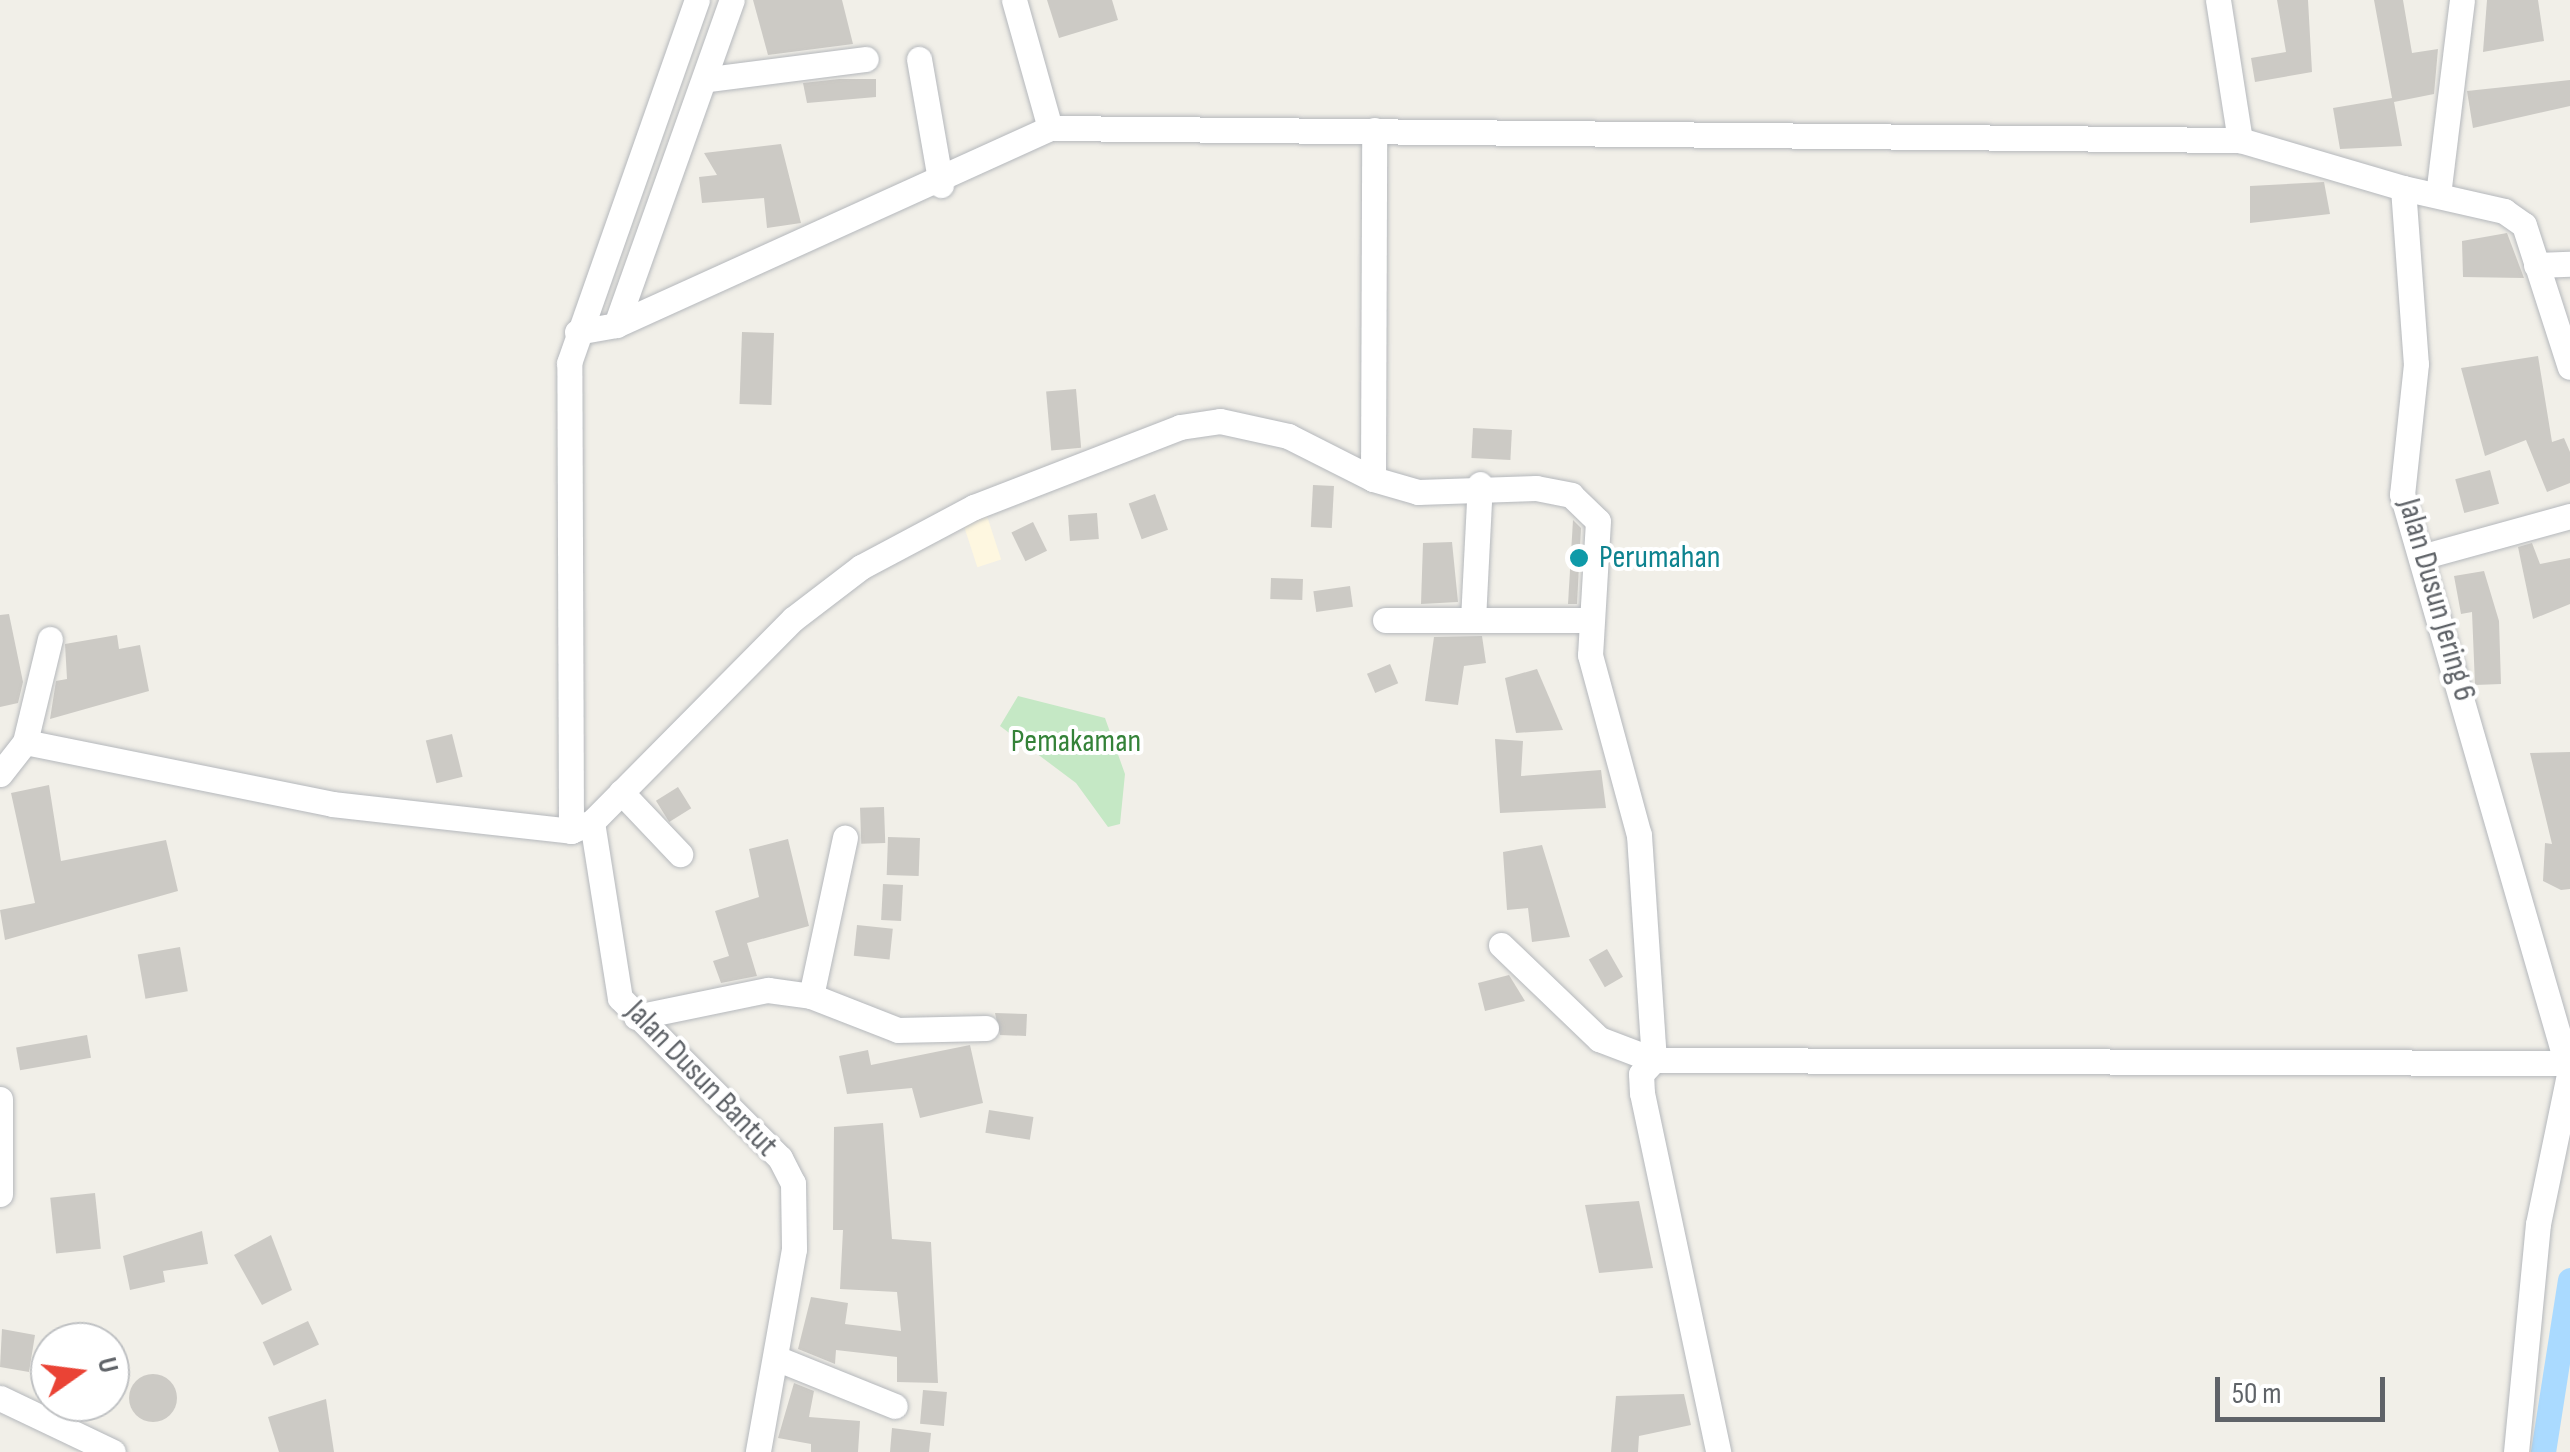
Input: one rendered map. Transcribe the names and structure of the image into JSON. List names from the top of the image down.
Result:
{
  "streets": {
    "street": ["Jalan Dusun Jering 6", "Jalan Dusun Bantut"]
  },
  "parks": ["Pemakaman"],
  "places": ["Perumahan"],
  "scale_bar": "50 m",
  "north": "right"
}
